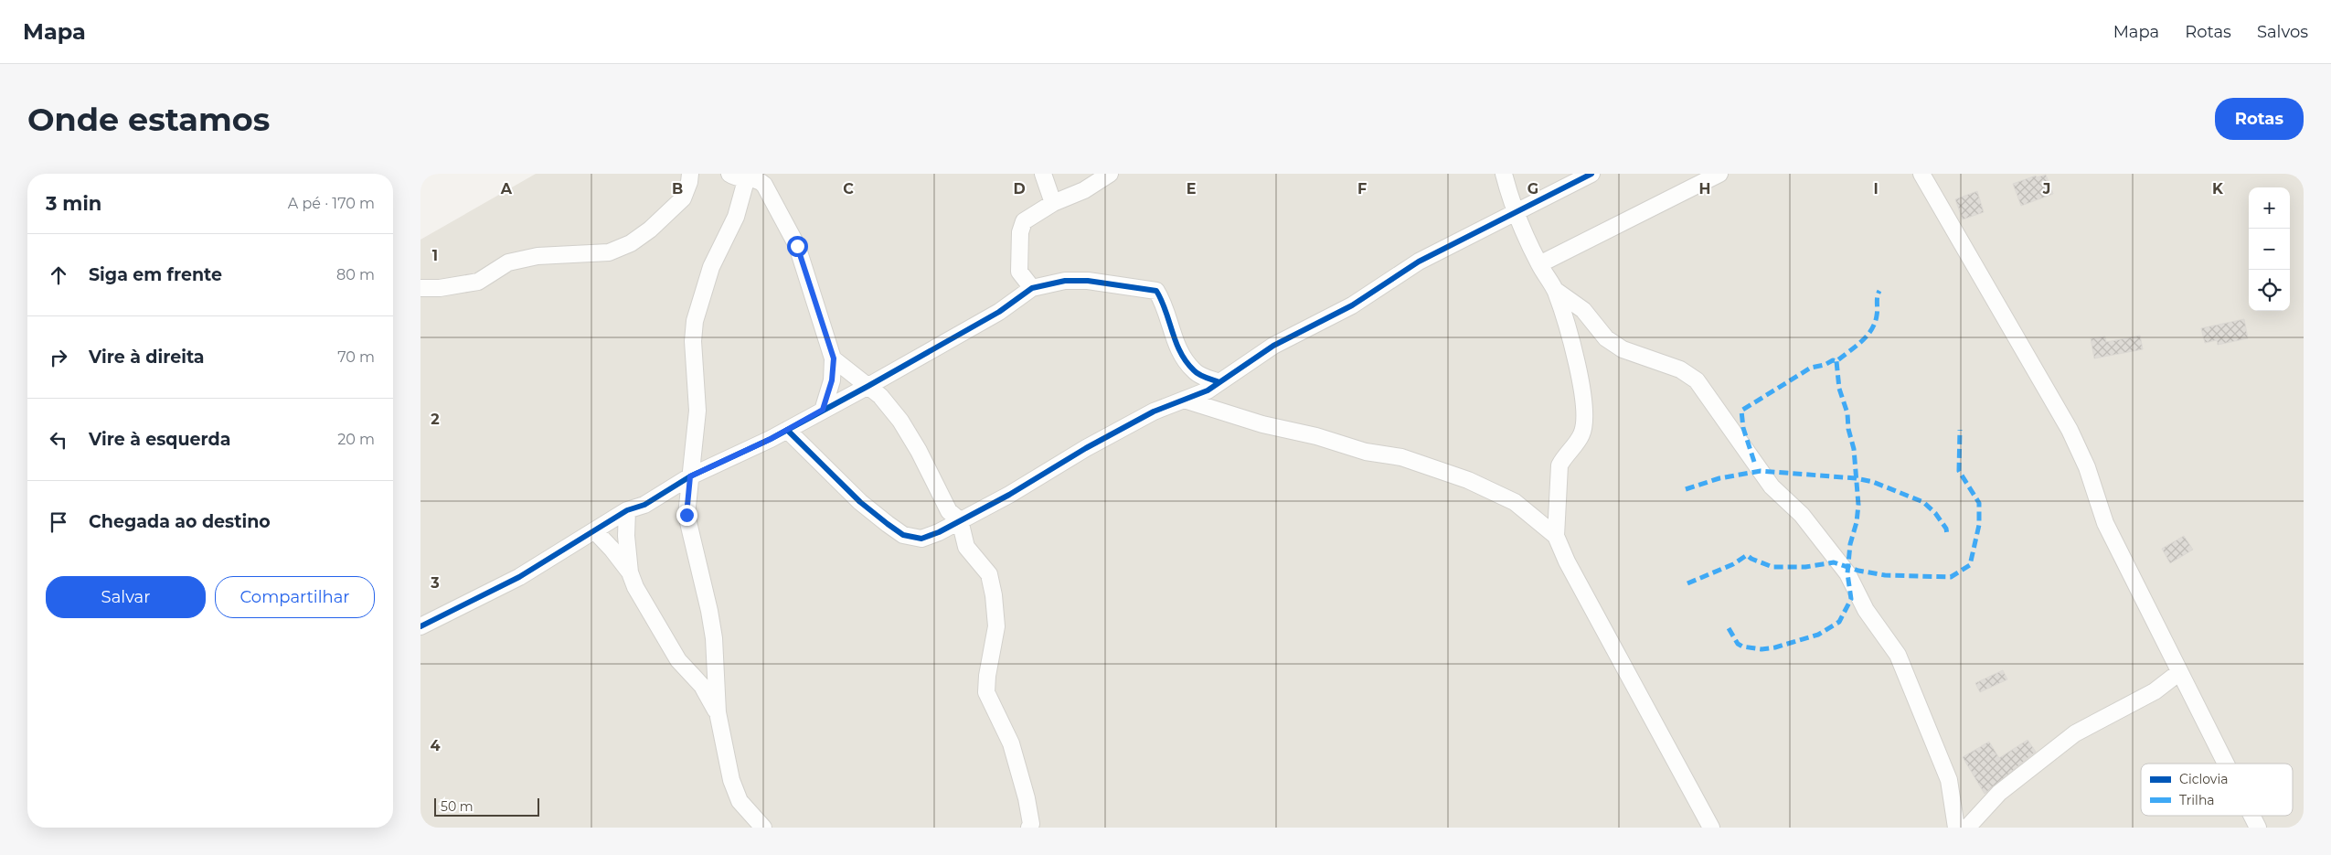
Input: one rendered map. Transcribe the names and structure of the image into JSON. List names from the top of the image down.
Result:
{
  "legend": ["Ciclovia", "Trilha"],
  "scale_bar": "50 m",
  "page": {
    "header": "Mapa",
    "nav": ["Mapa", "Rotas", "Salvos"],
    "buttons": [
      "Rotas",
      ["Salvar", "Compartilhar"]
    ],
    "title": "Onde estamos",
    "heading": ["3 min", "A pé · 170 m"],
    "map_buttons": ["+", "−"],
    "list": [
      ["Siga em frente", "80 m"],
      ["Vire à direita", "70 m"],
      ["Vire à esquerda", "20 m"],
      "Chegada ao destino"
    ],
    "scale": "50 m"
  },
  "grid": {
    "columns": [
      "A",
      "B",
      "C",
      "D",
      "E",
      "F",
      "G",
      "H",
      "I",
      "J",
      "K"
    ],
    "rows": [
      "1",
      "2",
      "3",
      "4"
    ]
  }
}
